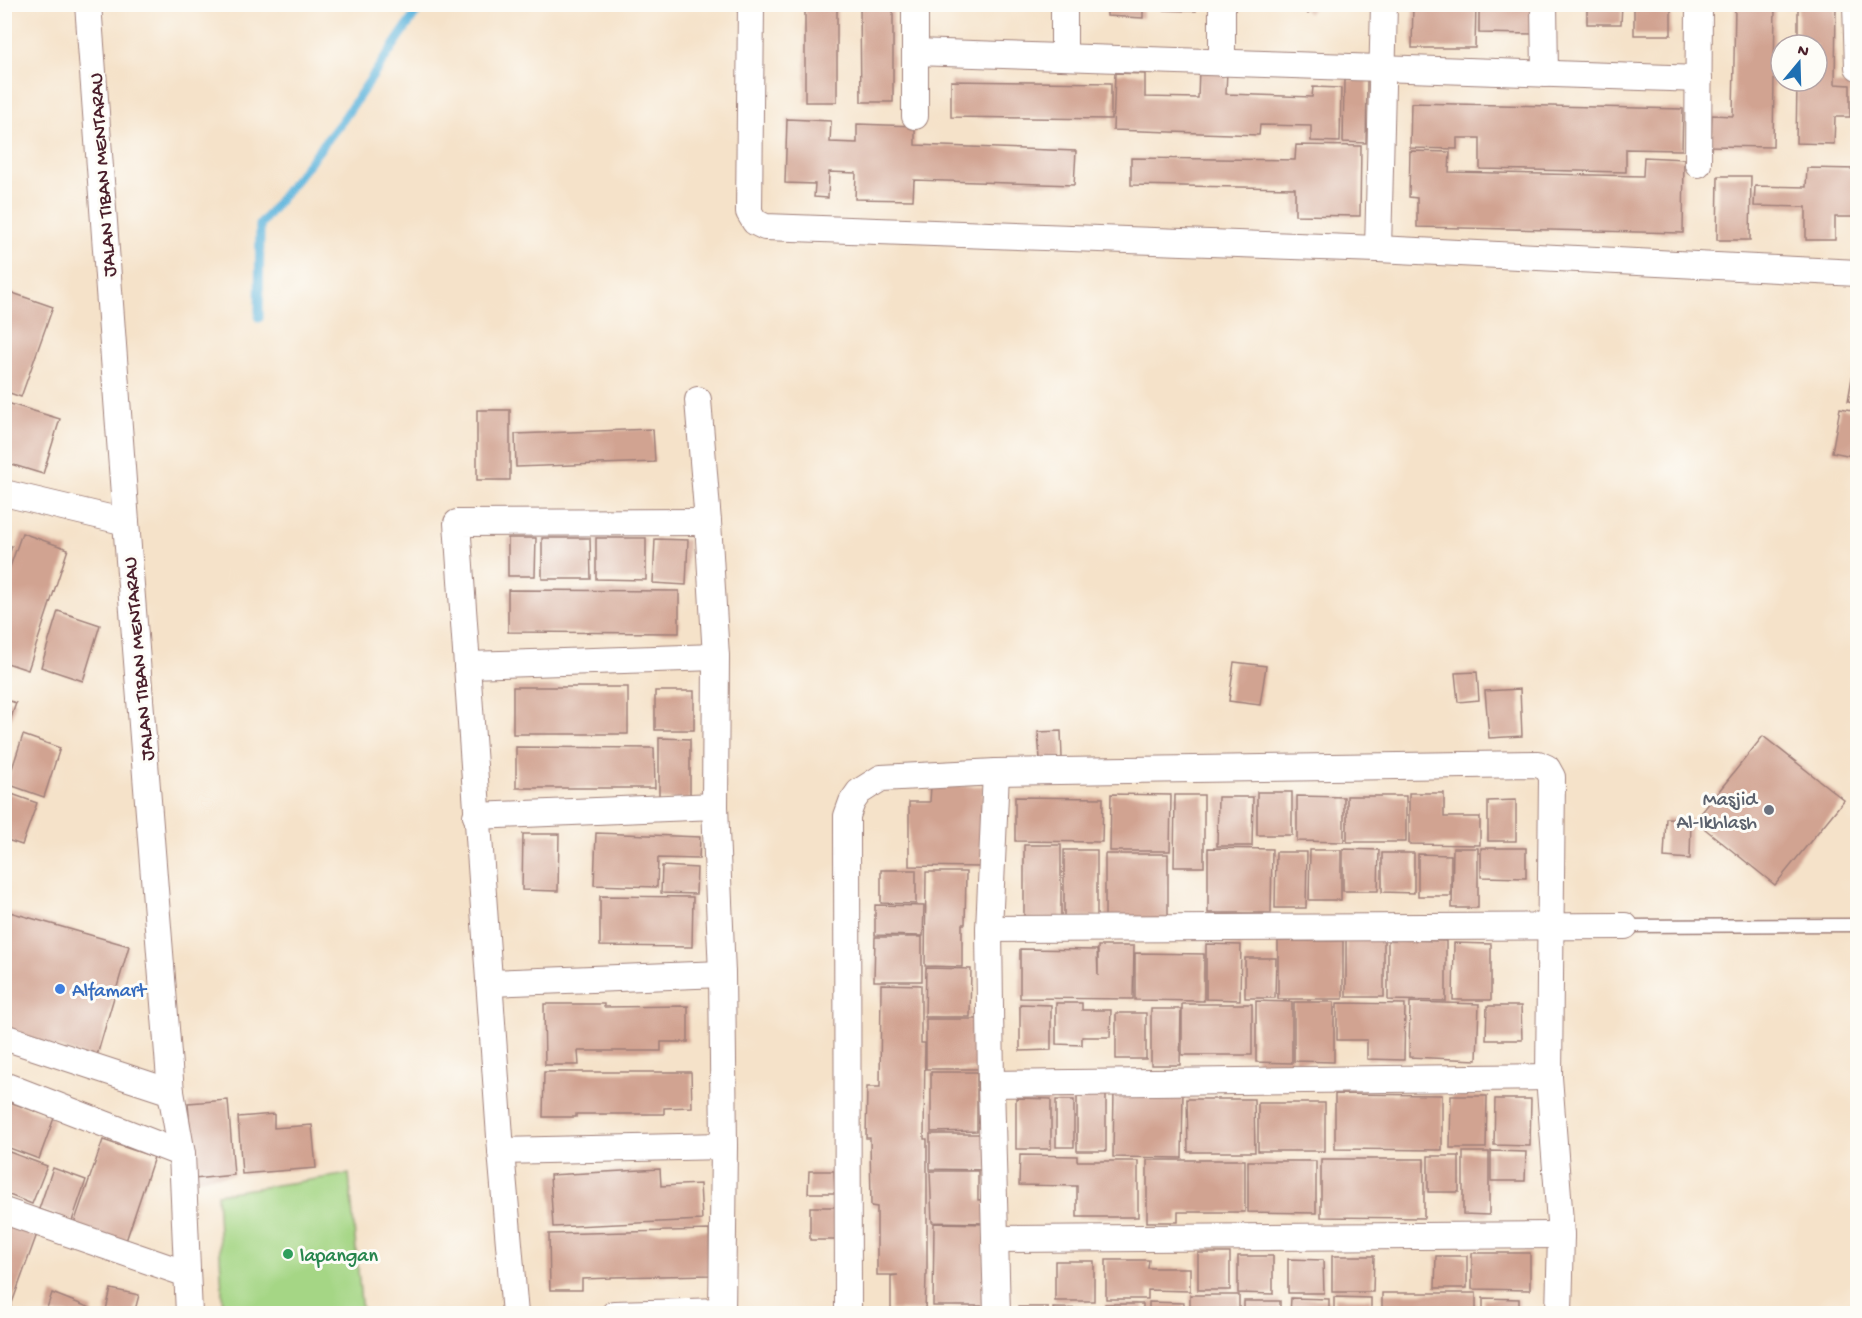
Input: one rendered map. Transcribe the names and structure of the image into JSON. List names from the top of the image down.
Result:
{
  "streets": {
    "street": ["JALAN TIBAN MENTARAU"]
  },
  "places": ["Masjid Al-Ikhlash", "Alfamart", "lapangan"],
  "north": "top"
}
